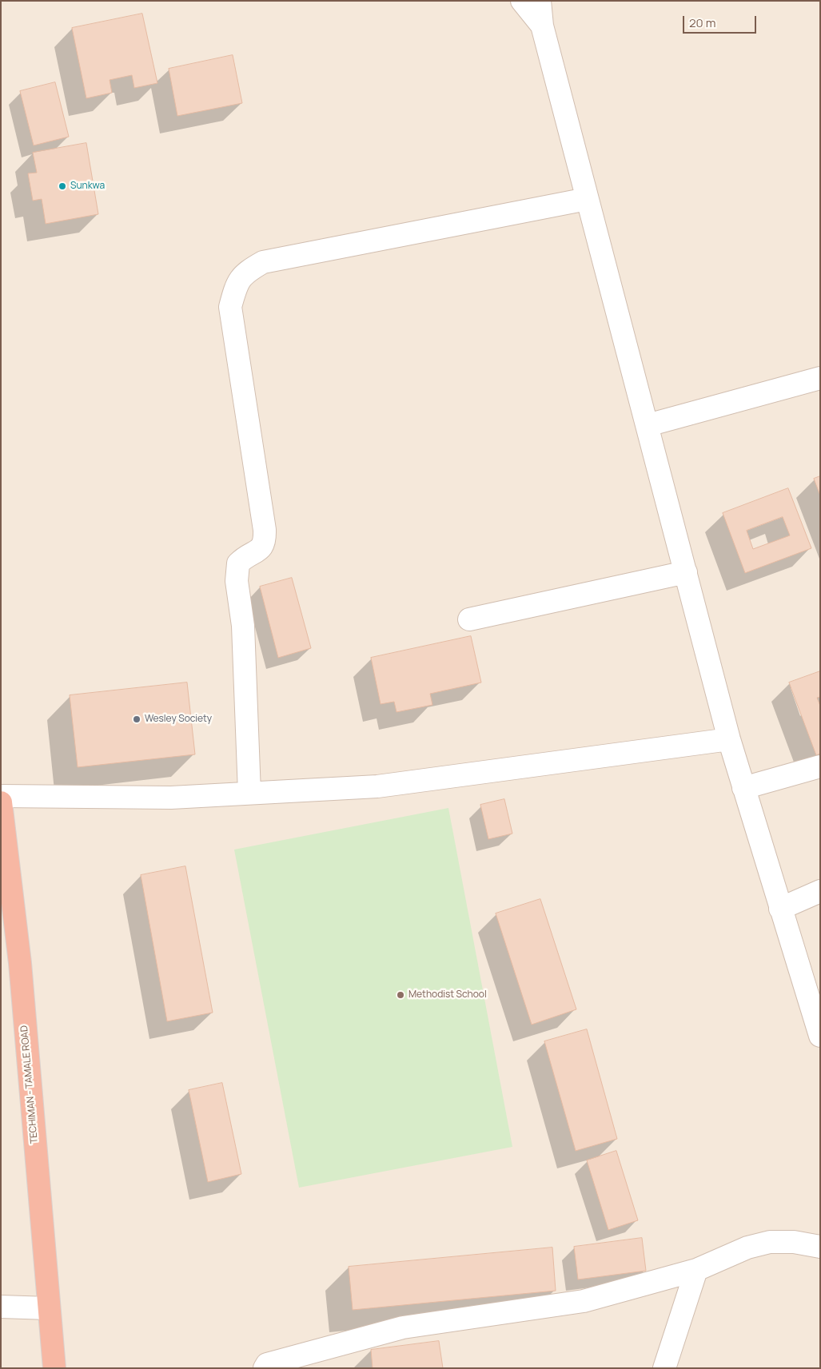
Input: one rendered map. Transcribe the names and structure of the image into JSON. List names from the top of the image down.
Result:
{
  "streets": {
    "highway": ["TECHIMAN - TAMALE ROAD"]
  },
  "places": ["Sunkwa", "Wesley Society", "Methodist School"],
  "scale_bar": "20 m"
}
